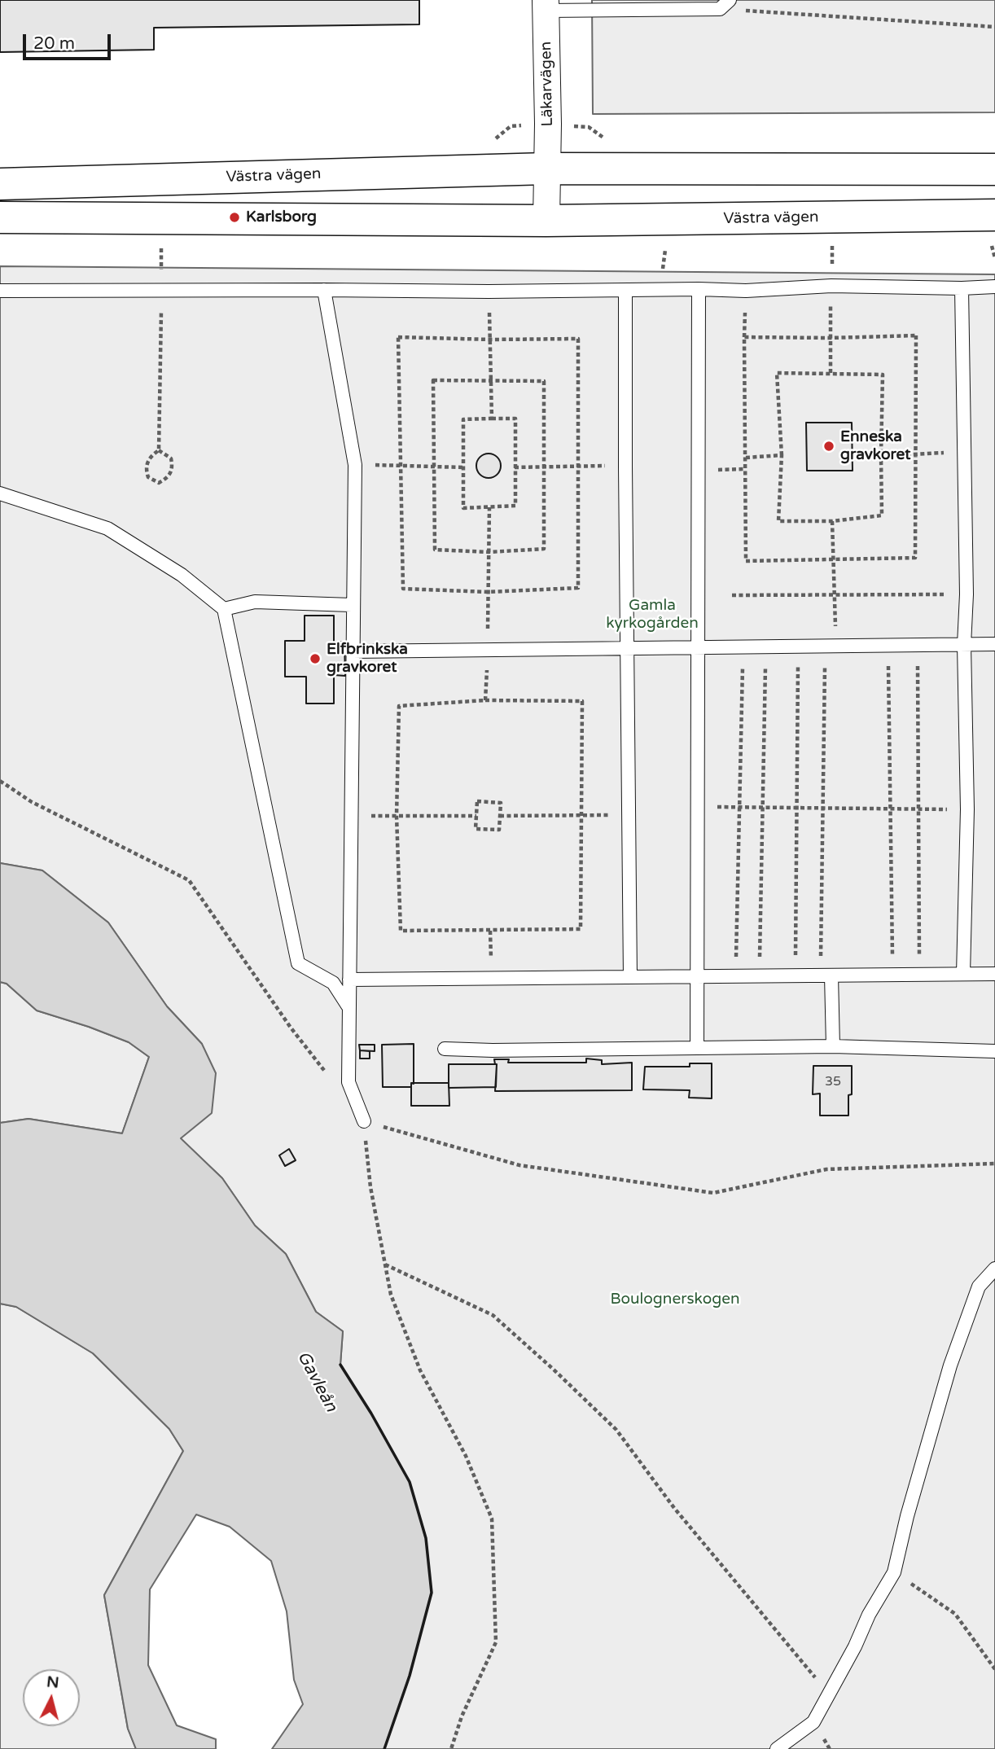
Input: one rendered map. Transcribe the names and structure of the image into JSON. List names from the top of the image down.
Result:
{
  "streets": {
    "main road": ["Västra vägen"],
    "street": ["Läkarvägen"]
  },
  "crossings": [
    ["Läkarvägen", "Västra vägen"]
  ],
  "water": ["Gavleån"],
  "parks": ["Gamla kyrkogården", "Boulognerskogen"],
  "places": ["Karlsborg", "Enneska gravkoret", "Elfbrinkska gravkoret"],
  "house_numbers": ["35"],
  "scale_bar": "20 m",
  "north": "top"
}
